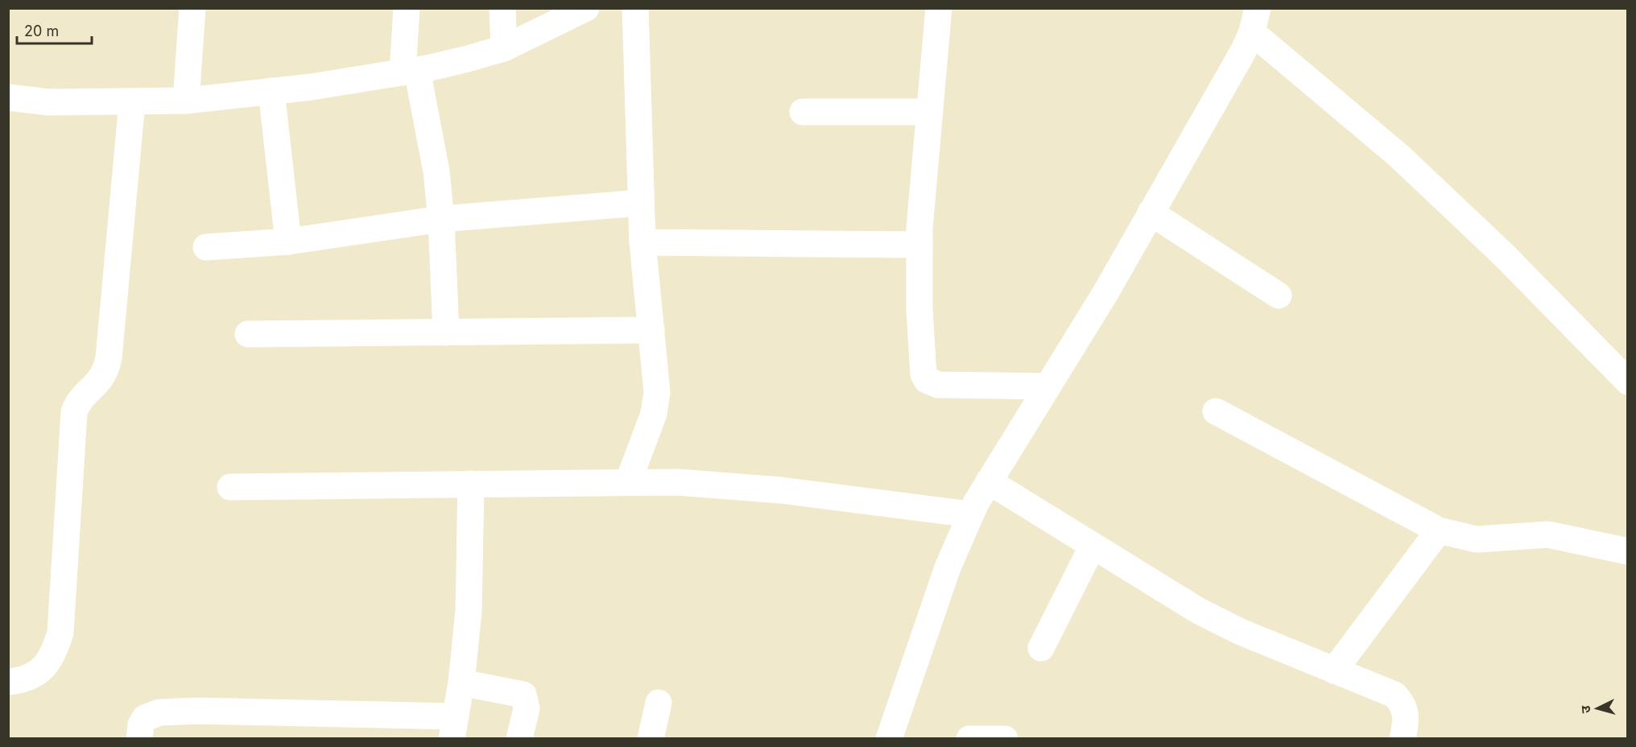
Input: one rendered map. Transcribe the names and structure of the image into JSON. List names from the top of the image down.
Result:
{
  "scale_bar": "20 m",
  "north": "left"
}
